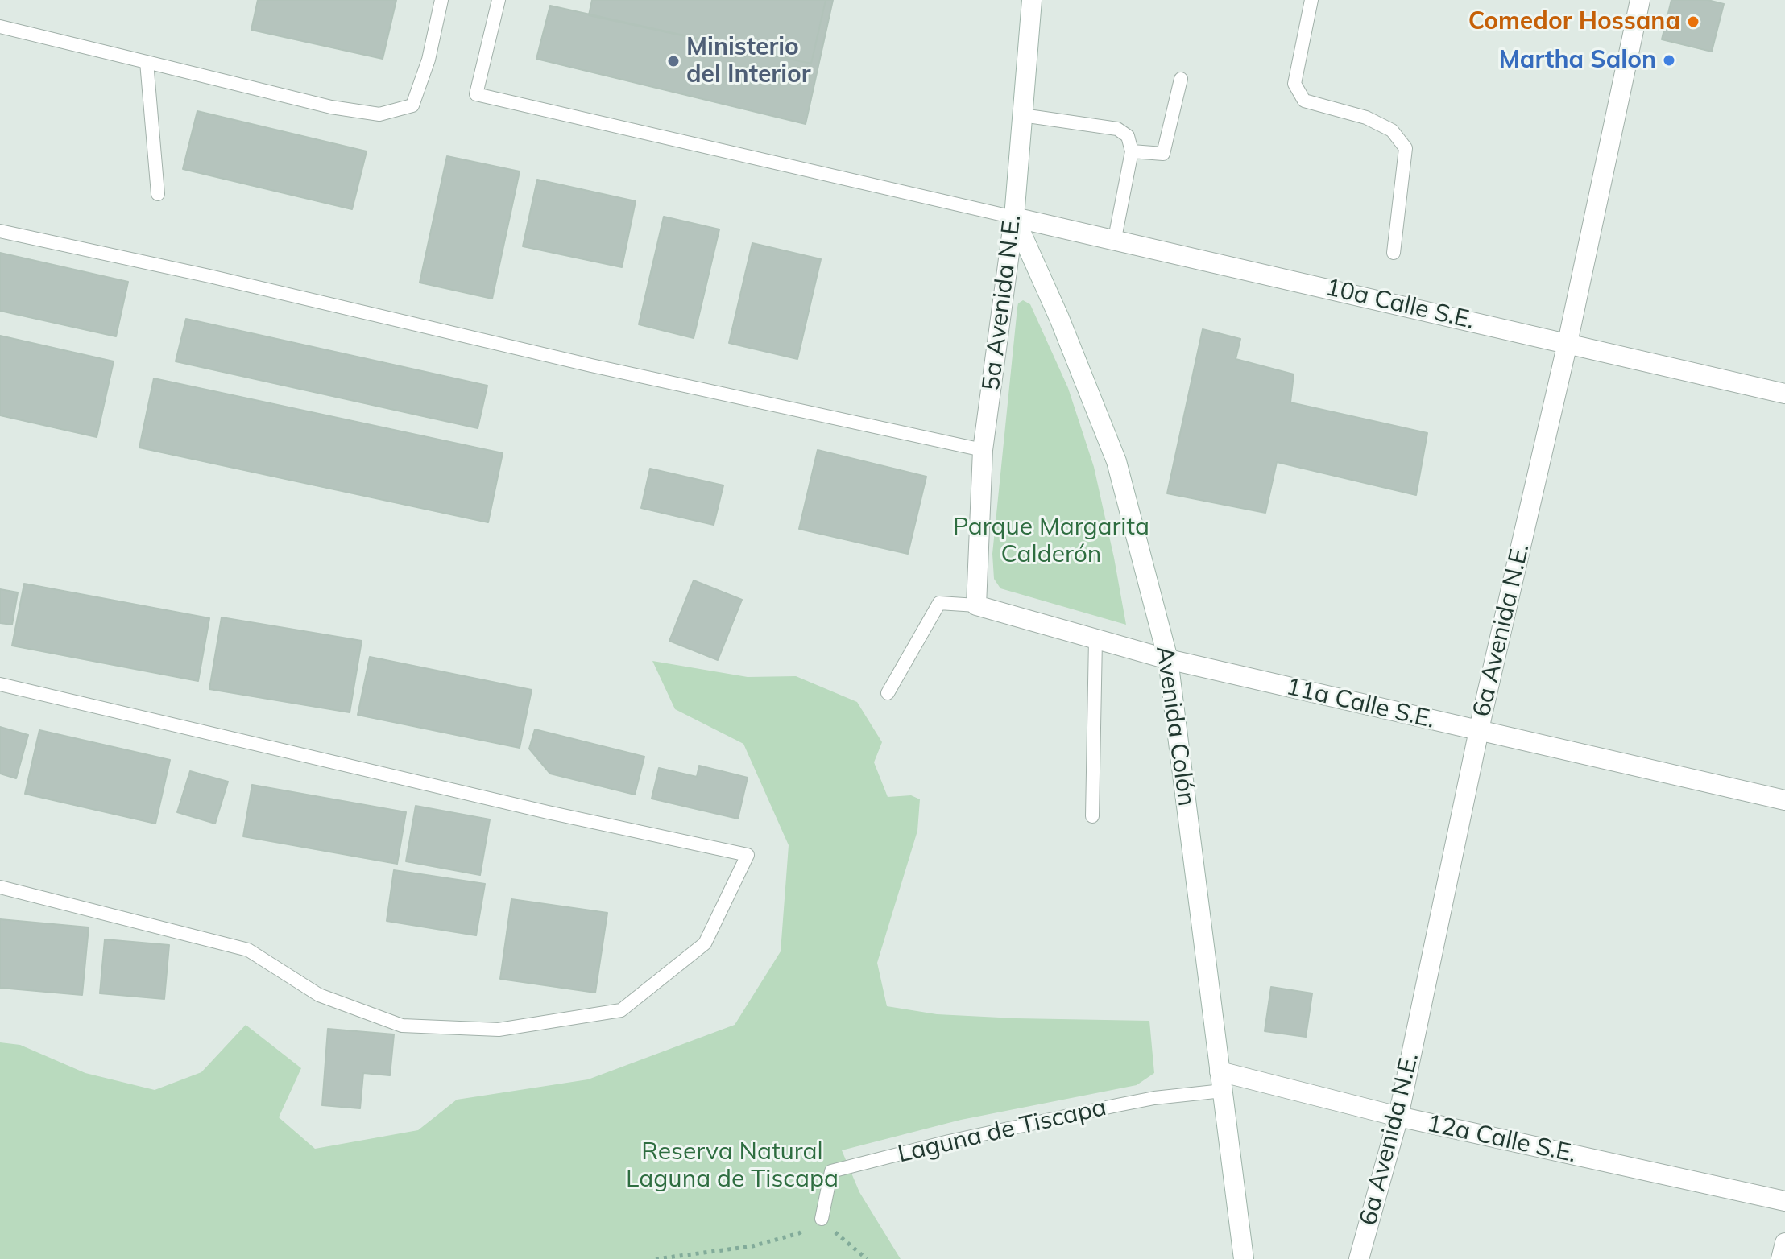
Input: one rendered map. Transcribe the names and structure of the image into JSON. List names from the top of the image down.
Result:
{
  "streets": {
    "street": [
      "5a Avenida N.E.",
      "10a Calle S.E.",
      "6a Avenida N.E.",
      "11a Calle S.E.",
      "Avenida Colón",
      "12a Calle S.E."
    ],
    "lane": ["Laguna de Tiscapa"]
  },
  "crossings": [
    ["5a Avenida N.E.", "10a Calle S.E."],
    ["5a Avenida N.E.", "11a Calle S.E."],
    ["5a Avenida N.E.", "Avenida Colón"],
    ["10a Calle S.E.", "6a Avenida N.E."],
    ["10a Calle S.E.", "Avenida Colón"],
    ["6a Avenida N.E.", "11a Calle S.E."],
    ["6a Avenida N.E.", "12a Calle S.E."],
    ["11a Calle S.E.", "Avenida Colón"],
    ["Avenida Colón", "Laguna de Tiscapa"],
    ["Avenida Colón", "12a Calle S.E."],
    ["Laguna de Tiscapa", "12a Calle S.E."]
  ],
  "parks": ["Parque Margarita Calderón", "Reserva Natural Laguna de Tiscapa"],
  "places": ["Comedor Hossana", "Martha Salon", "Ministerio del Interior"]
}
